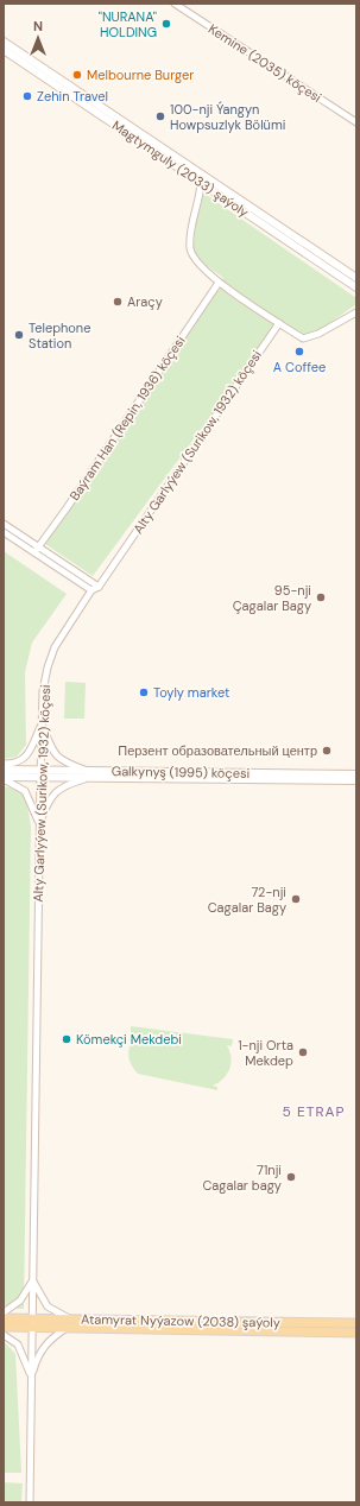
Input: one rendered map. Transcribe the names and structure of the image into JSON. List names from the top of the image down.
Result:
{
  "streets": {
    "main road": ["Magtymguly (2033) şaýoly", "Galkynyş (1995) köçesi", "Atamyrat Nyýazow (2038) şaýoly"],
    "street": ["Kemine (2035) köçesi", "Baýram Han (Repin, 1936) köçesi", "Alty Garlyýew (Surikow, 1932) köçesi"]
  },
  "crossings": [
    ["Alty Garlyýew (Surikow, 1932) köçesi", "Galkynyş (1995) köçesi"],
    ["Alty Garlyýew (Surikow, 1932) köçesi", "Atamyrat Nyýazow (2038) şaýoly"]
  ],
  "districts": ["5 ETRAP"],
  "places": [
    "\"NURANA\" HOLDING",
    "Melbourne Burger",
    "Zehin Travel",
    "100-nji Ýangyn Howpsuzlyk Bölümi",
    "Araçy",
    "Telephone Station",
    "A Coffee",
    "95-nji Çagalar Bagy",
    "Toyly market",
    "Перзент образовательный центр",
    "72-nji Cagalar Bagy",
    "Kömekçi Mekdebi",
    "1-nji Orta Mekdep",
    "71nji Cagalar bagy"
  ],
  "north": "top"
}
